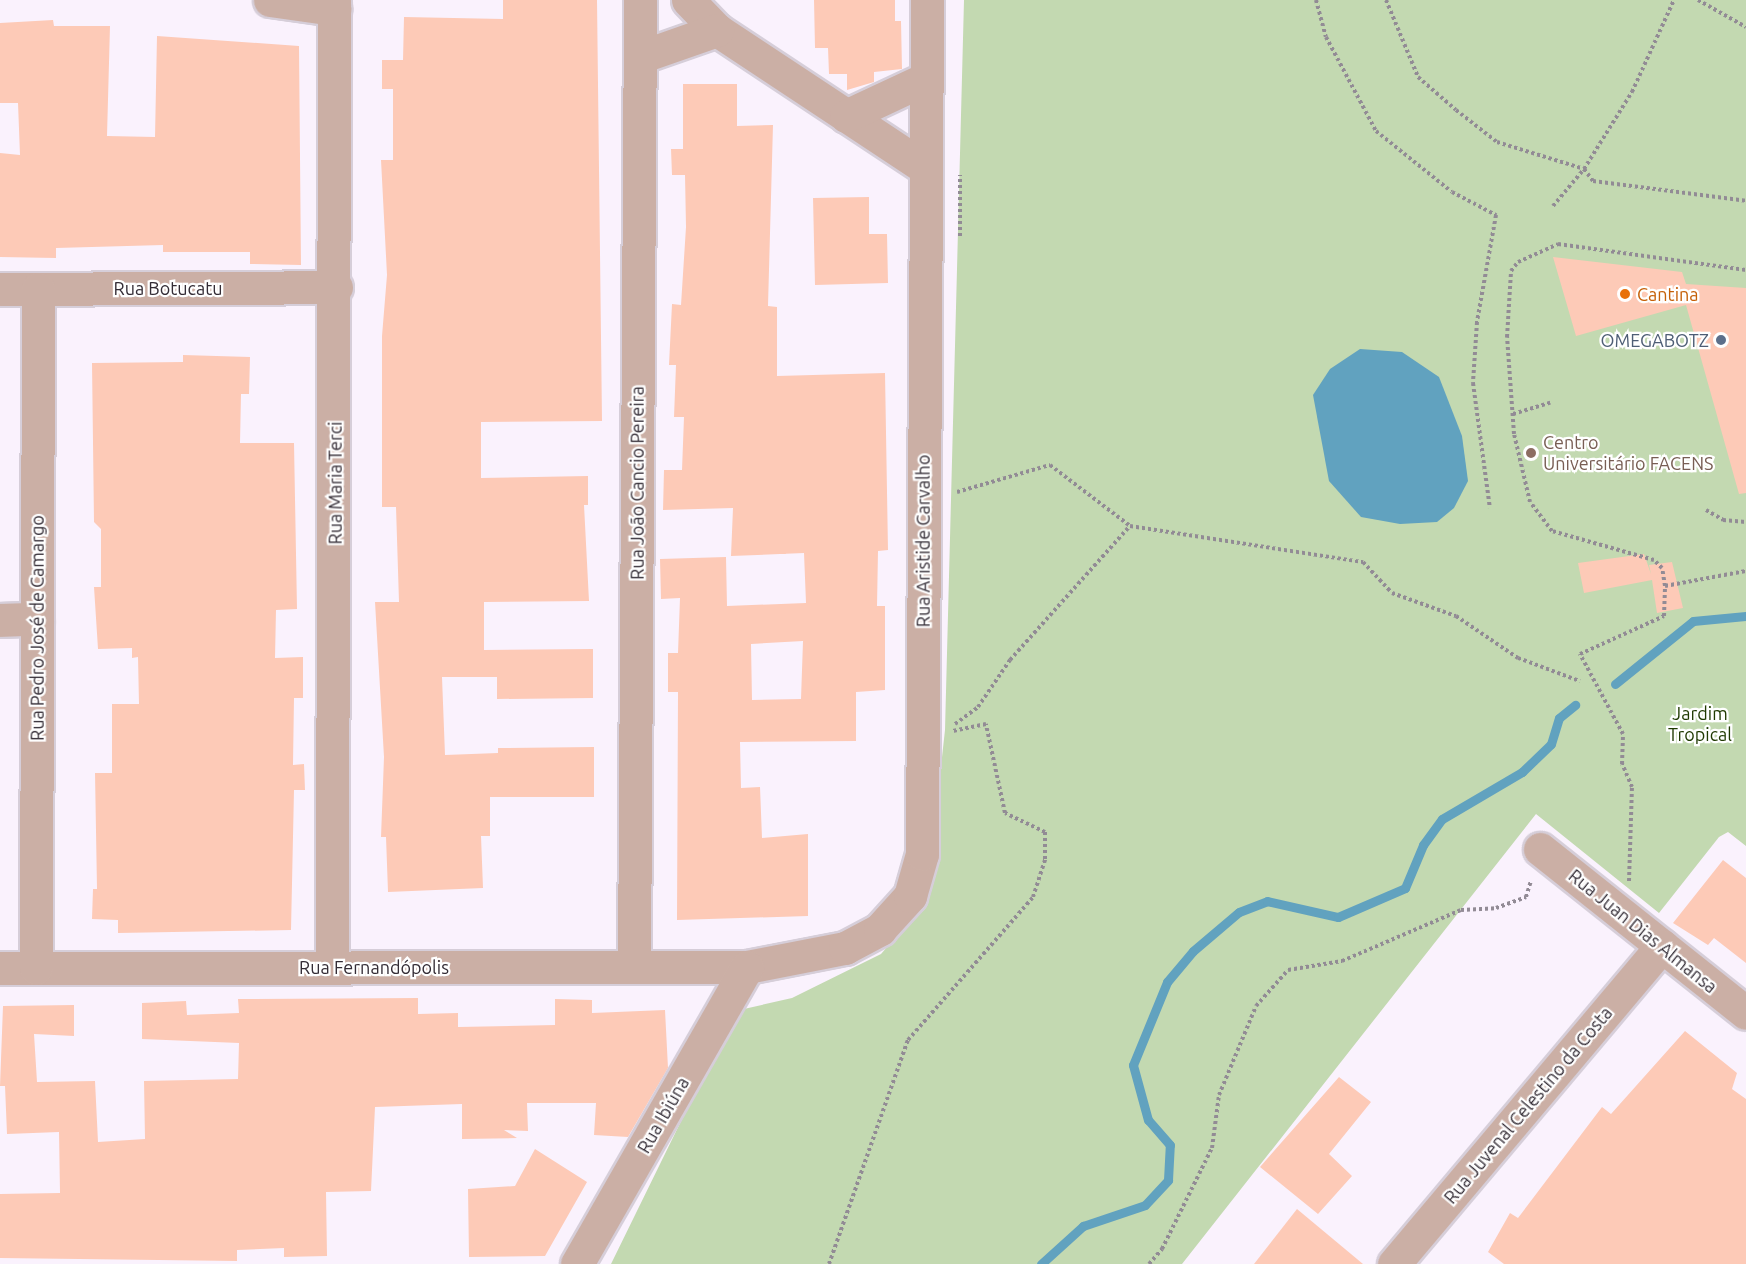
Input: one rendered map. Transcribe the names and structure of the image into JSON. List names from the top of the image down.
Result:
{
  "streets": {
    "street": [
      "Rua Botucatu",
      "Rua Maria Terci",
      "Rua João Cancio Pereira",
      "Rua Aristide Carvalho",
      "Rua Pedro José de Camargo",
      "Rua Juan Dias Almansa",
      "Rua Fernandópolis",
      "Rua Juvenal Celestino da Costa",
      "Rua Ibiúna"
    ]
  },
  "crossings": [
    ["Rua Botucatu", "Rua Maria Terci"],
    ["Rua Botucatu", "Rua Pedro José de Camargo"],
    ["Rua Maria Terci", "Rua Fernandópolis"],
    ["Rua João Cancio Pereira", "Rua Fernandópolis"],
    ["Rua Aristide Carvalho", "Rua Fernandópolis"],
    ["Rua Aristide Carvalho", "Rua Ibiúna"],
    ["Rua Pedro José de Camargo", "Rua Fernandópolis"],
    ["Rua Juan Dias Almansa", "Rua Juvenal Celestino da Costa"],
    ["Rua Fernandópolis", "Rua Ibiúna"]
  ],
  "parks": ["Jardim Tropical"],
  "places": ["Cantina", "OMEGABOTZ", "Centro Universitário FACENS"]
}
